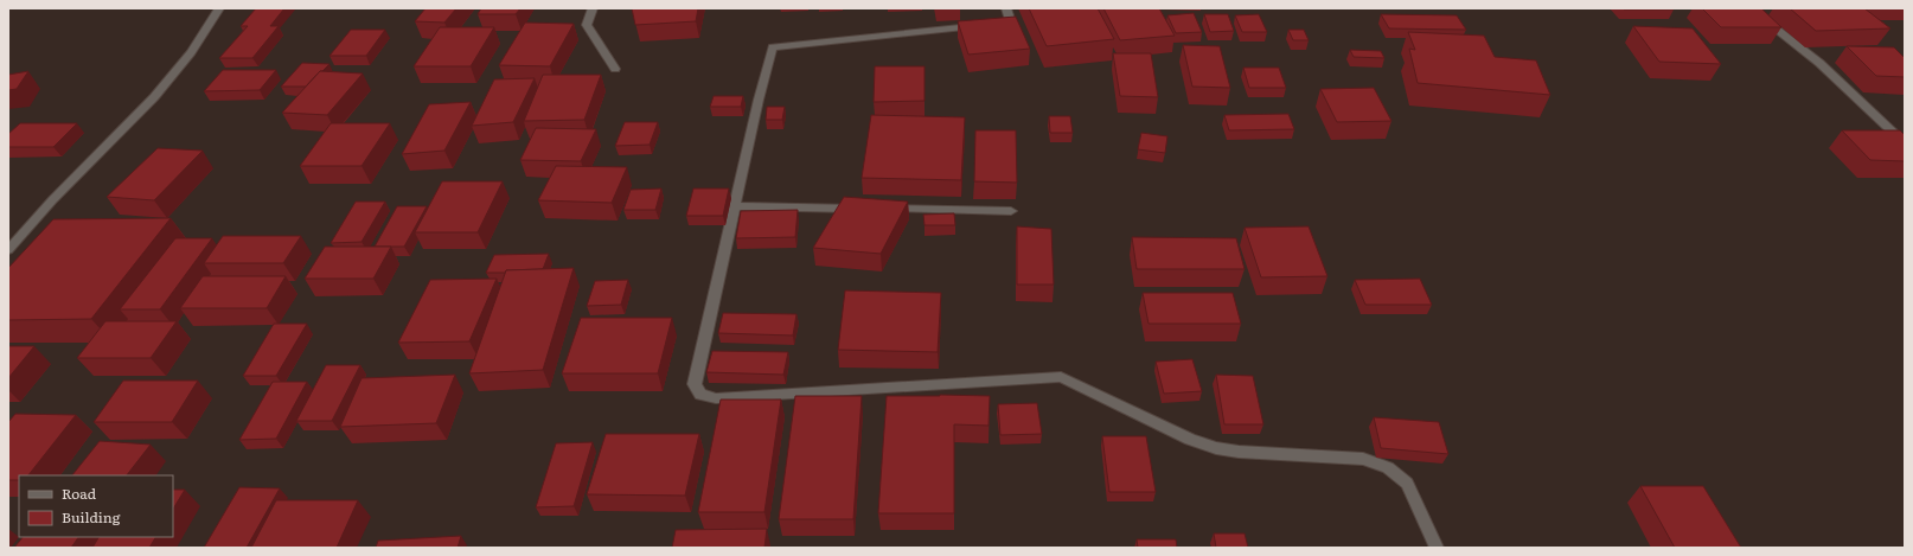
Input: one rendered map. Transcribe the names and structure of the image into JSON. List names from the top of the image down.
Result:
{
  "legend": ["Road", "Building"]
}
